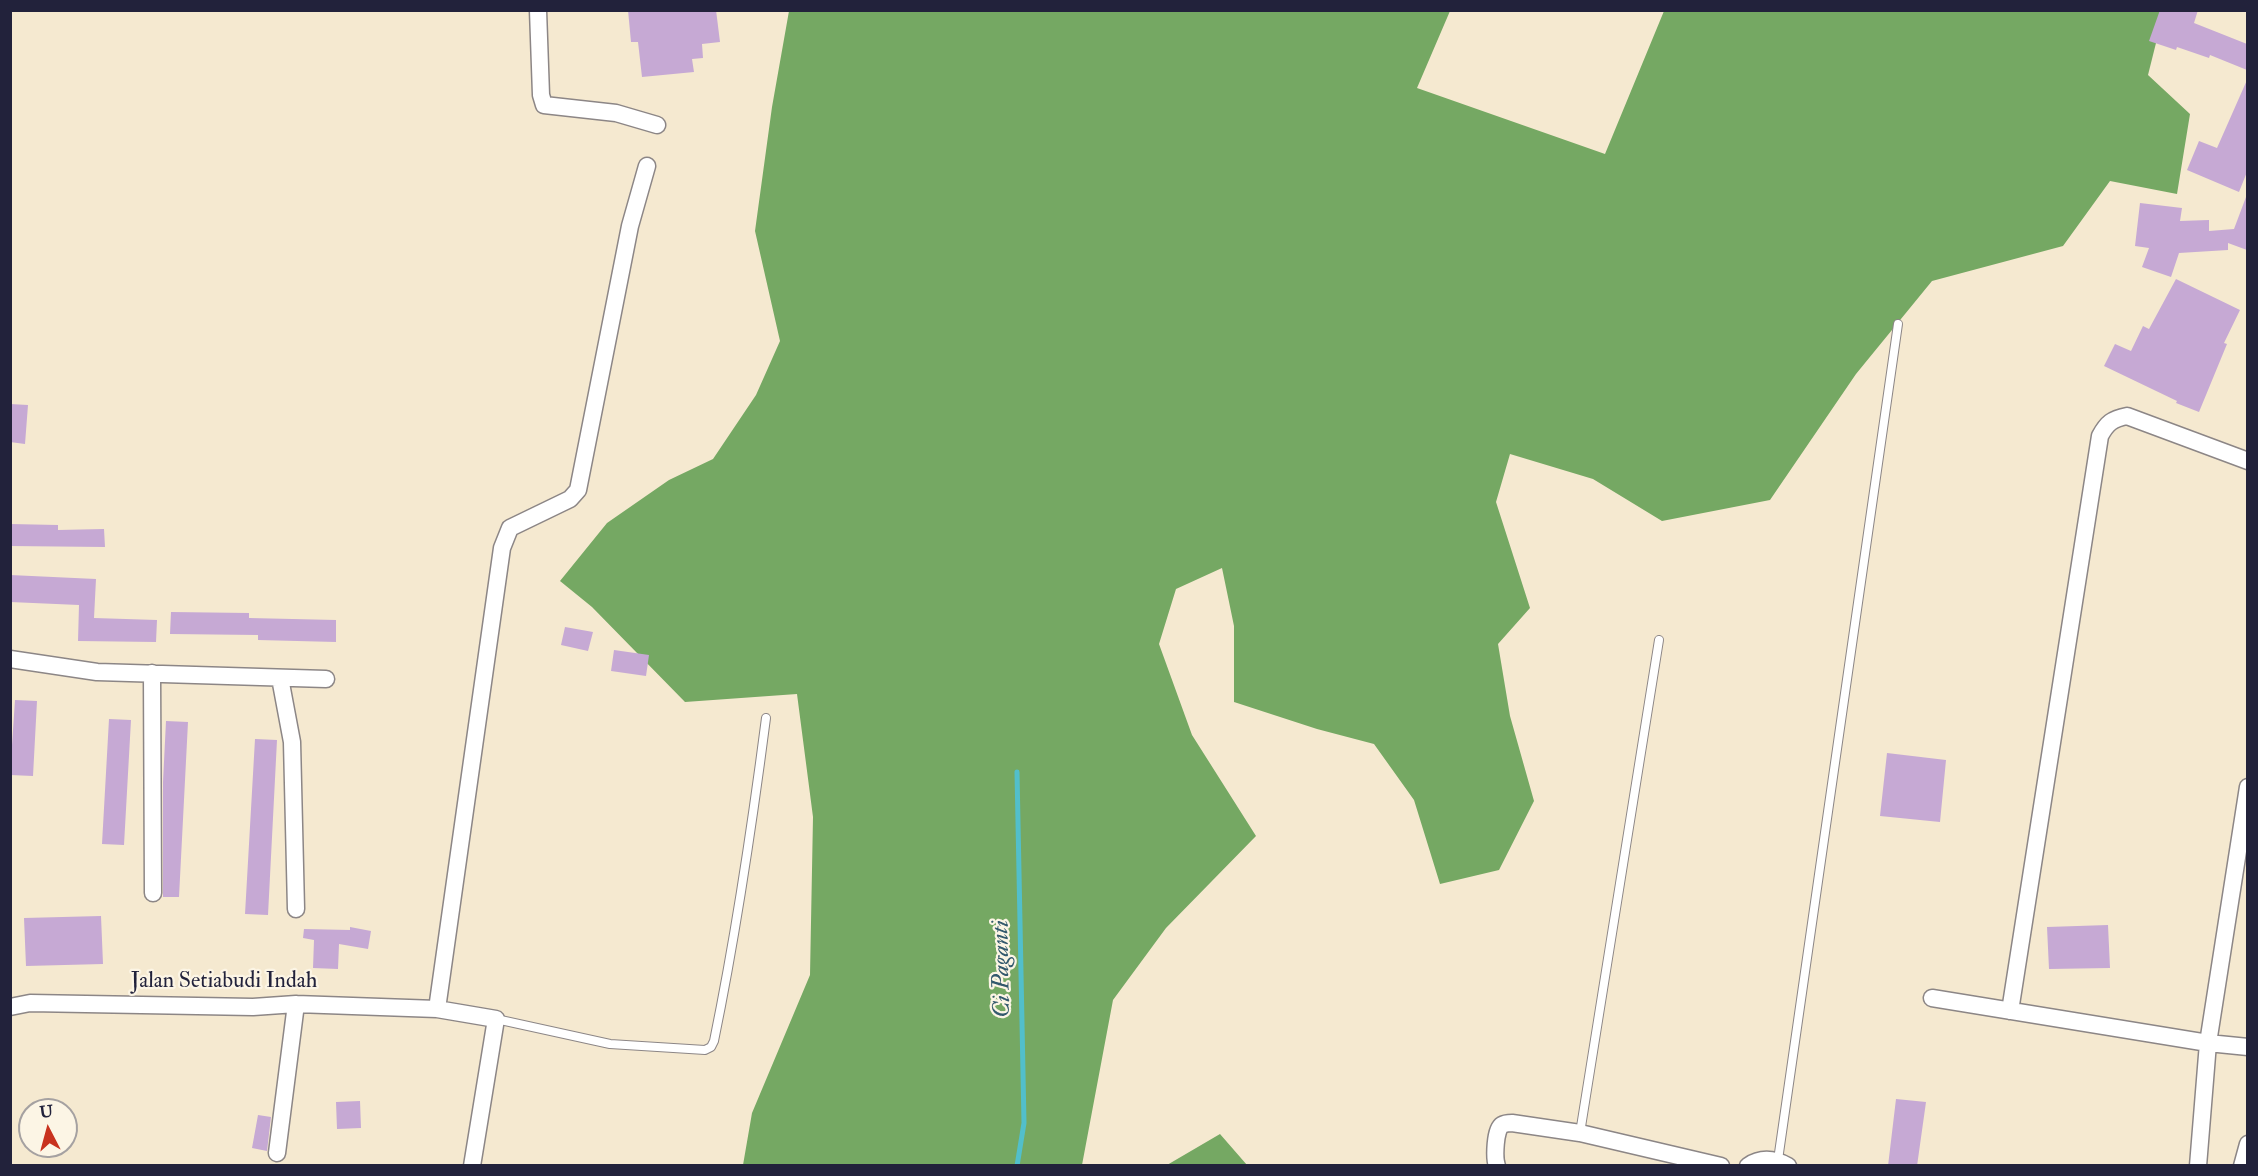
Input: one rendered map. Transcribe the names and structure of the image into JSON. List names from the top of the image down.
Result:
{
  "streets": {
    "street": ["Jalan Setiabudi Indah"]
  },
  "water": ["Ci Paganti"],
  "north": "top"
}
